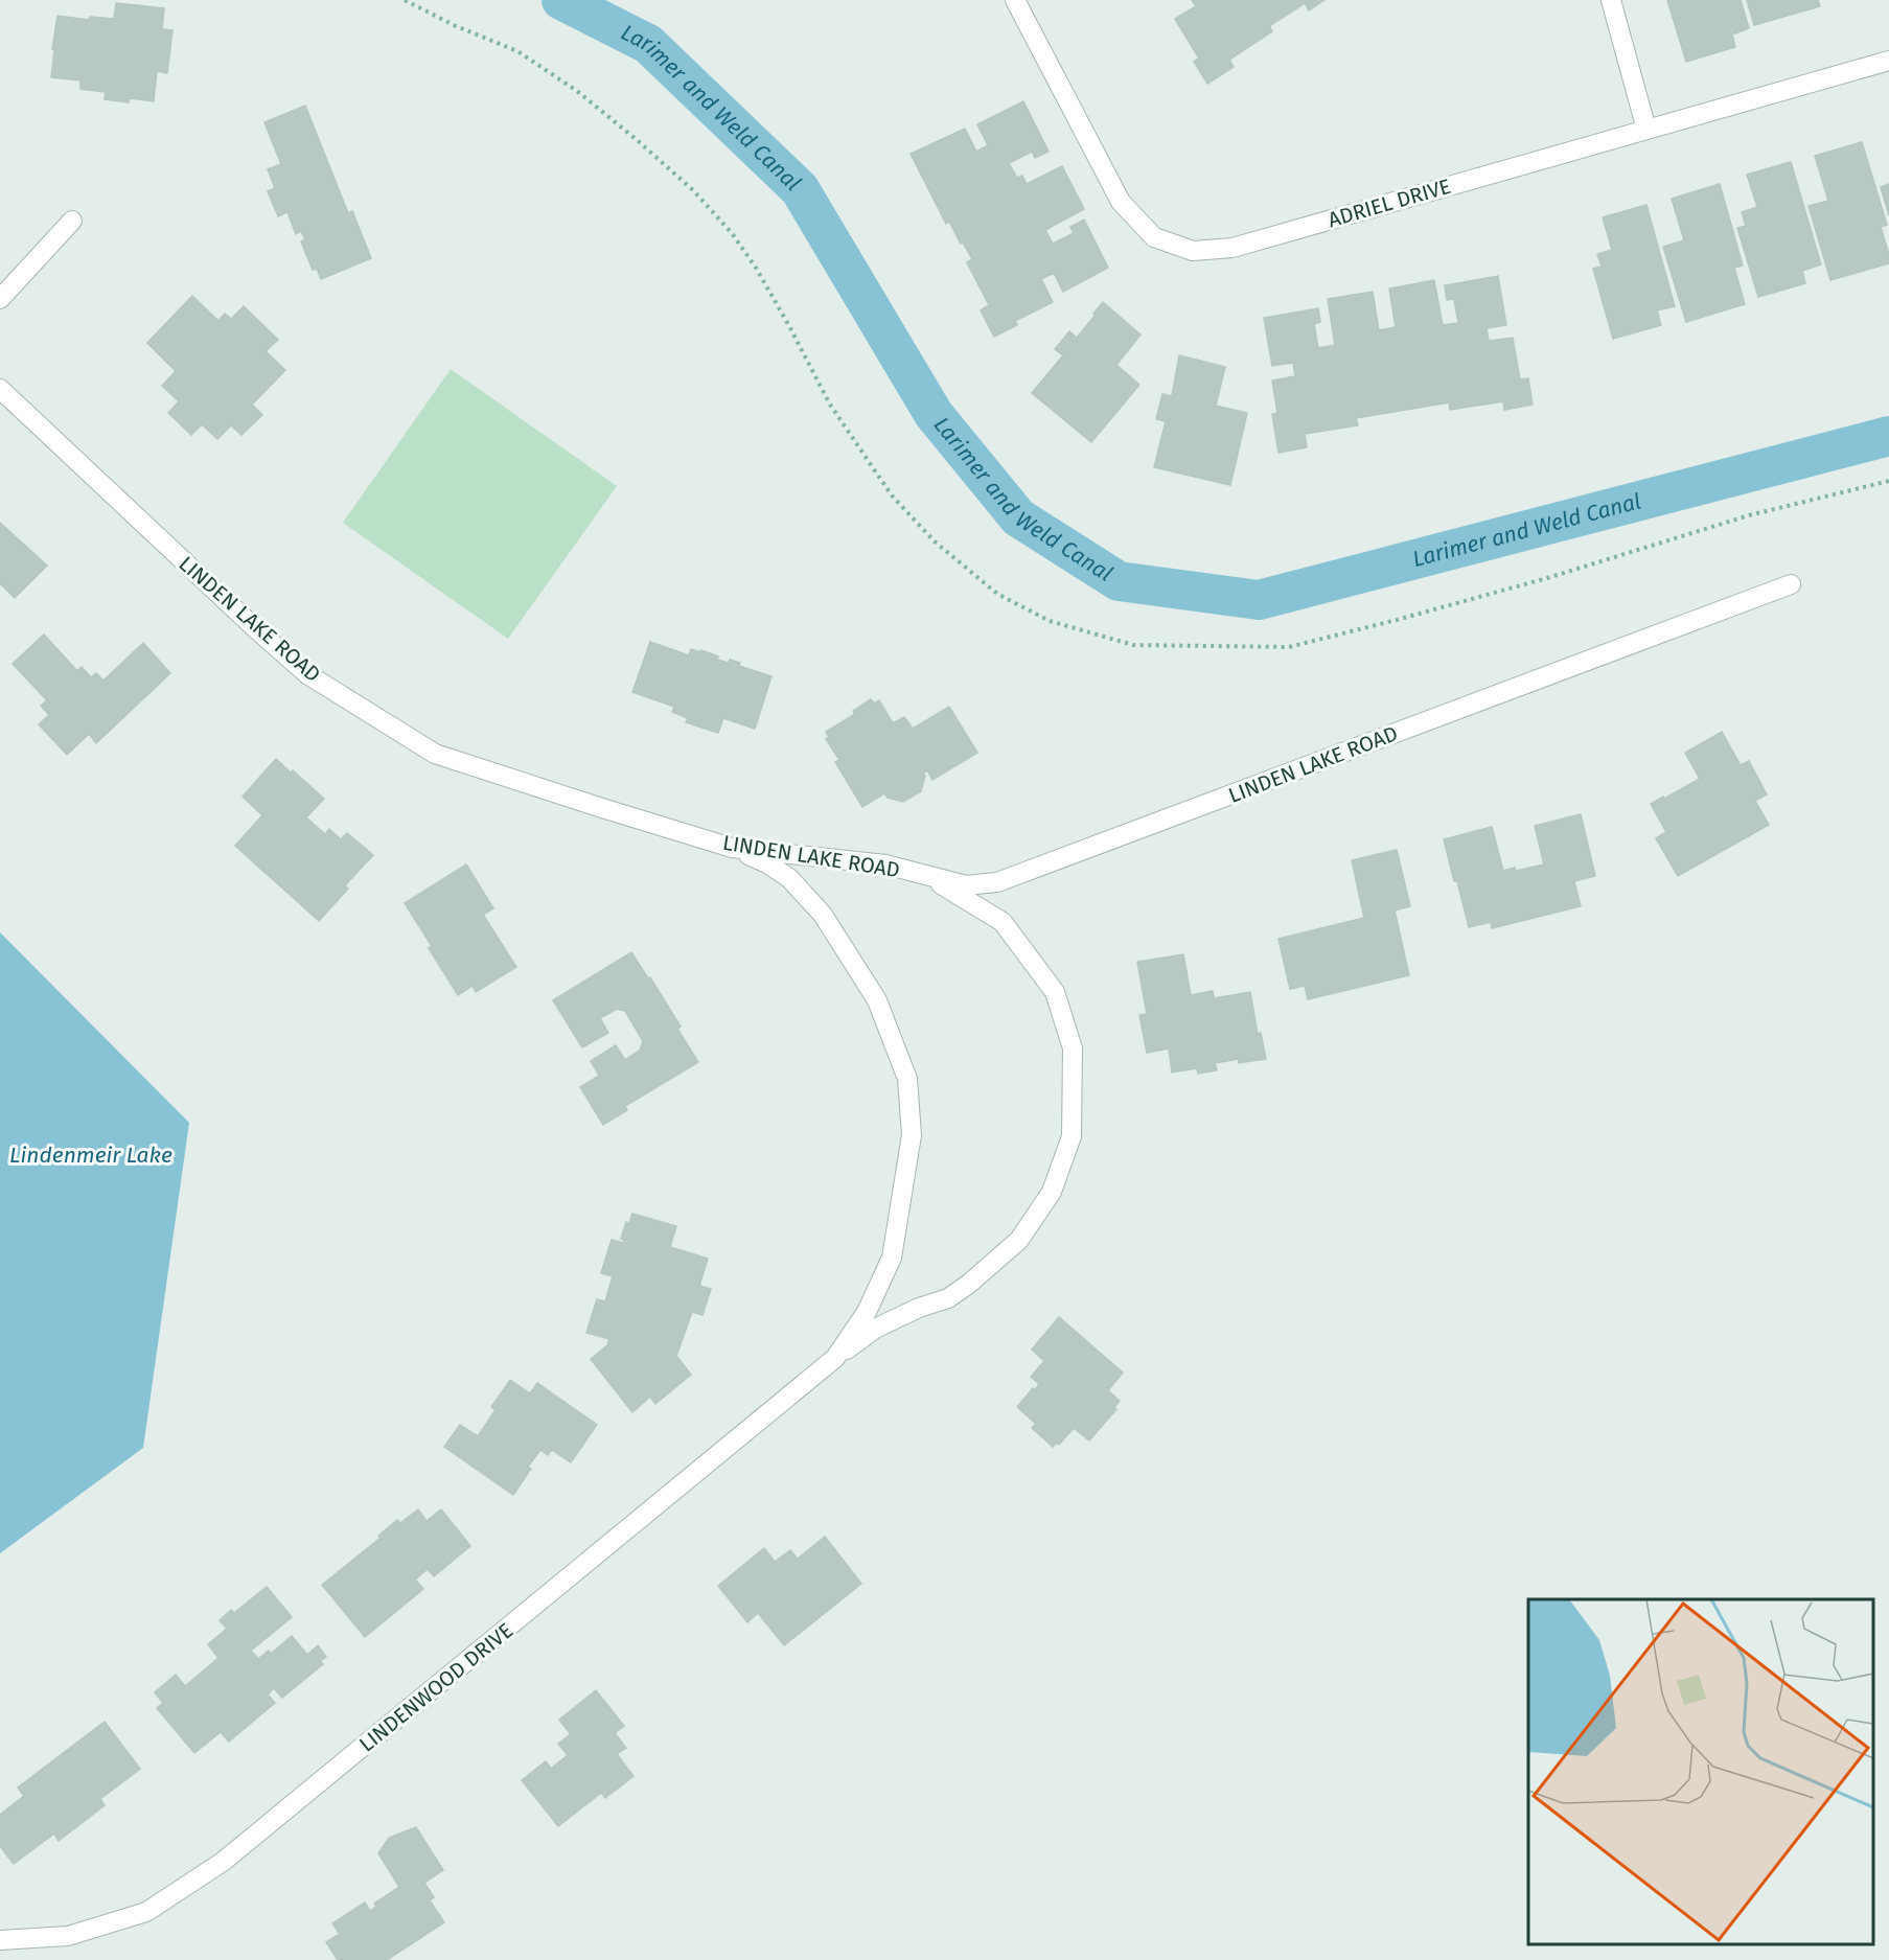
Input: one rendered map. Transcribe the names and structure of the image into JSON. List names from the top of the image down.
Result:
{
  "streets": {
    "street": ["ADRIEL DRIVE", "LINDEN LAKE ROAD", "LINDENWOOD DRIVE"]
  },
  "crossings": [
    ["LINDEN LAKE ROAD", "LINDENWOOD DRIVE"]
  ],
  "water": ["Larimer and Weld Canal", "Lindenmeir Lake"]
}
